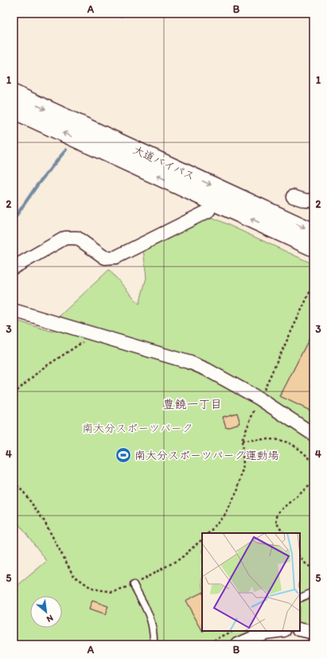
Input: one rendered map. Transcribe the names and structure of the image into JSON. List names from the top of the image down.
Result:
{
  "streets": {
    "highway": ["大道バイパス"]
  },
  "districts": ["豊饒一丁目"],
  "parks": ["南大分スポーツパーク"],
  "places": {
    "sports": ["南大分スポーツパーク運動場"]
  },
  "north": "bottom right",
  "grid": {
    "columns": ["A", "B"],
    "rows": [
      "1",
      "2",
      "3",
      "4",
      "5"
    ]
  }
}
